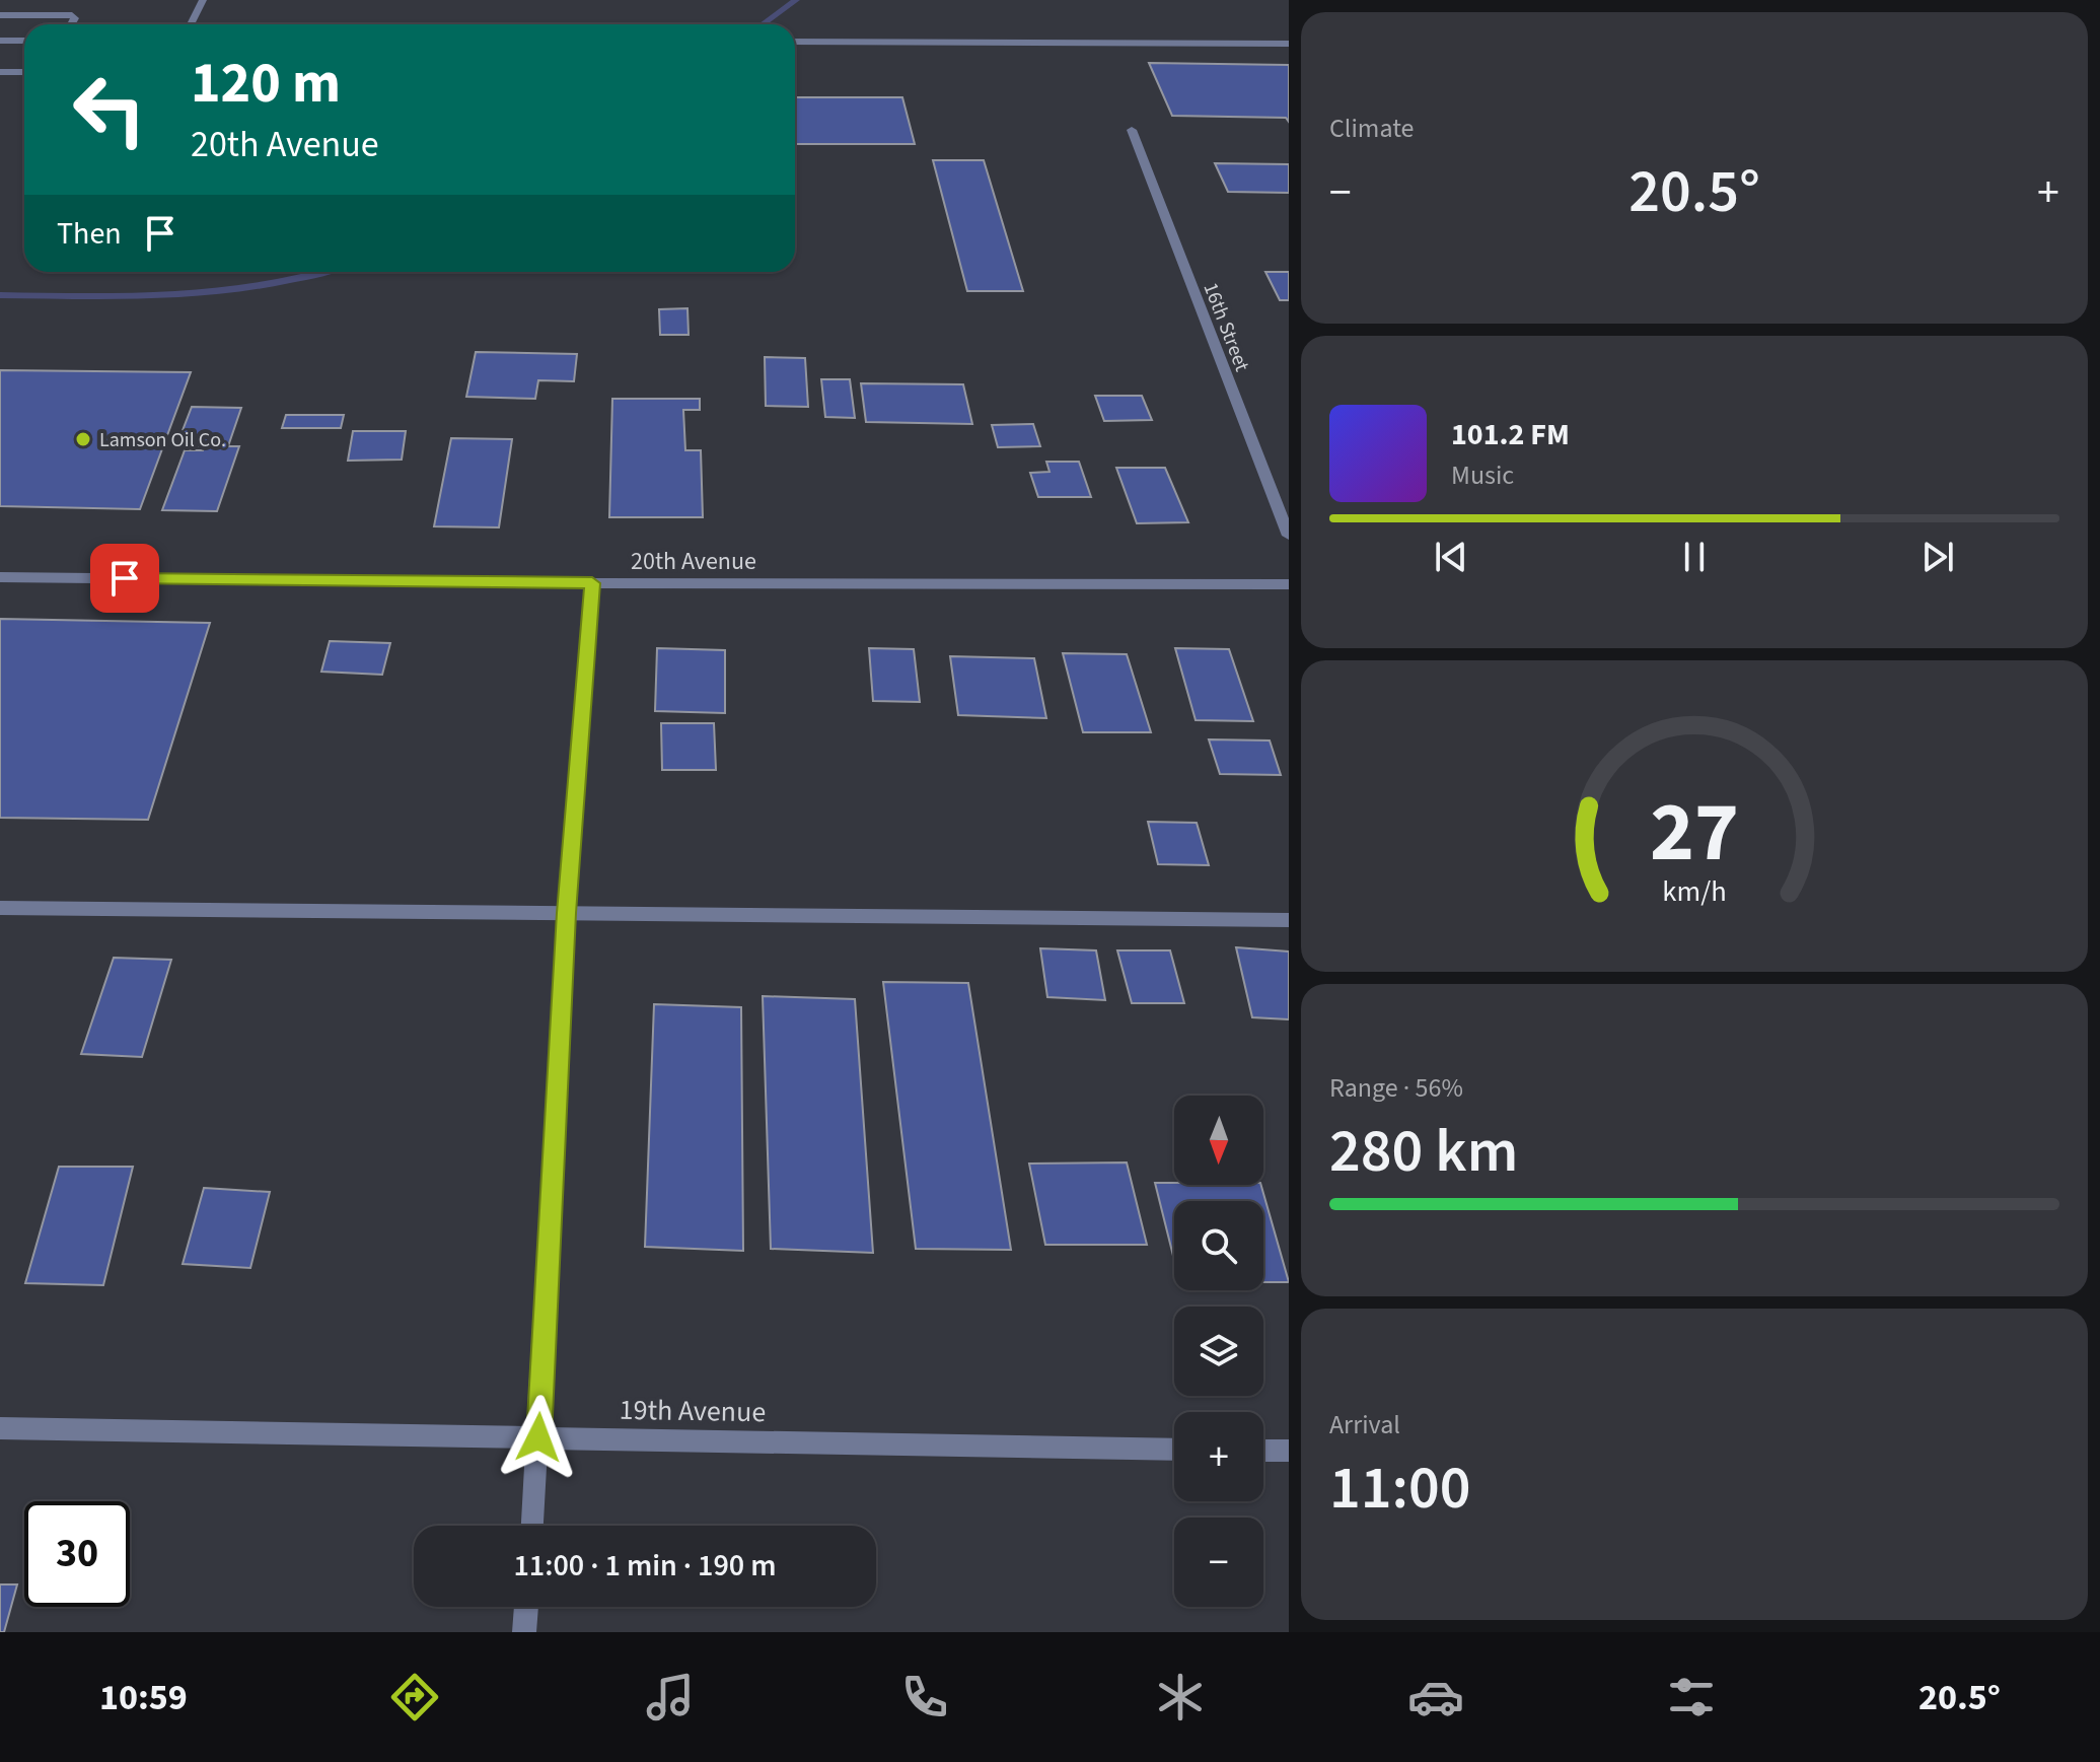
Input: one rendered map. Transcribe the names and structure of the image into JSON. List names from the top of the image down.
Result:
{
  "streets": {
    "street": ["16th Street", "20th Avenue", "19th Avenue"]
  },
  "places": ["Lamson Oil Co."],
  "north": "bottom",
  "page": {
    "tile": [
      "Climate",
      ["Range · 56%", "280 km"],
      ["Arrival", "11:00"]
    ],
    "turn": ["120 m", "20th Avenue"],
    "heat": ["−", "20.5°", "+"],
    "then": "Then",
    "song": ["101.2 FM", "Music"],
    "map_buttons": ["+", "−"],
    "limit": "30",
    "trip": "11:00 · 1 min · 190 m",
    "tabs": ["10:59", "20.5°"],
    "gauge": ["27", "km/h"]
  }
}
